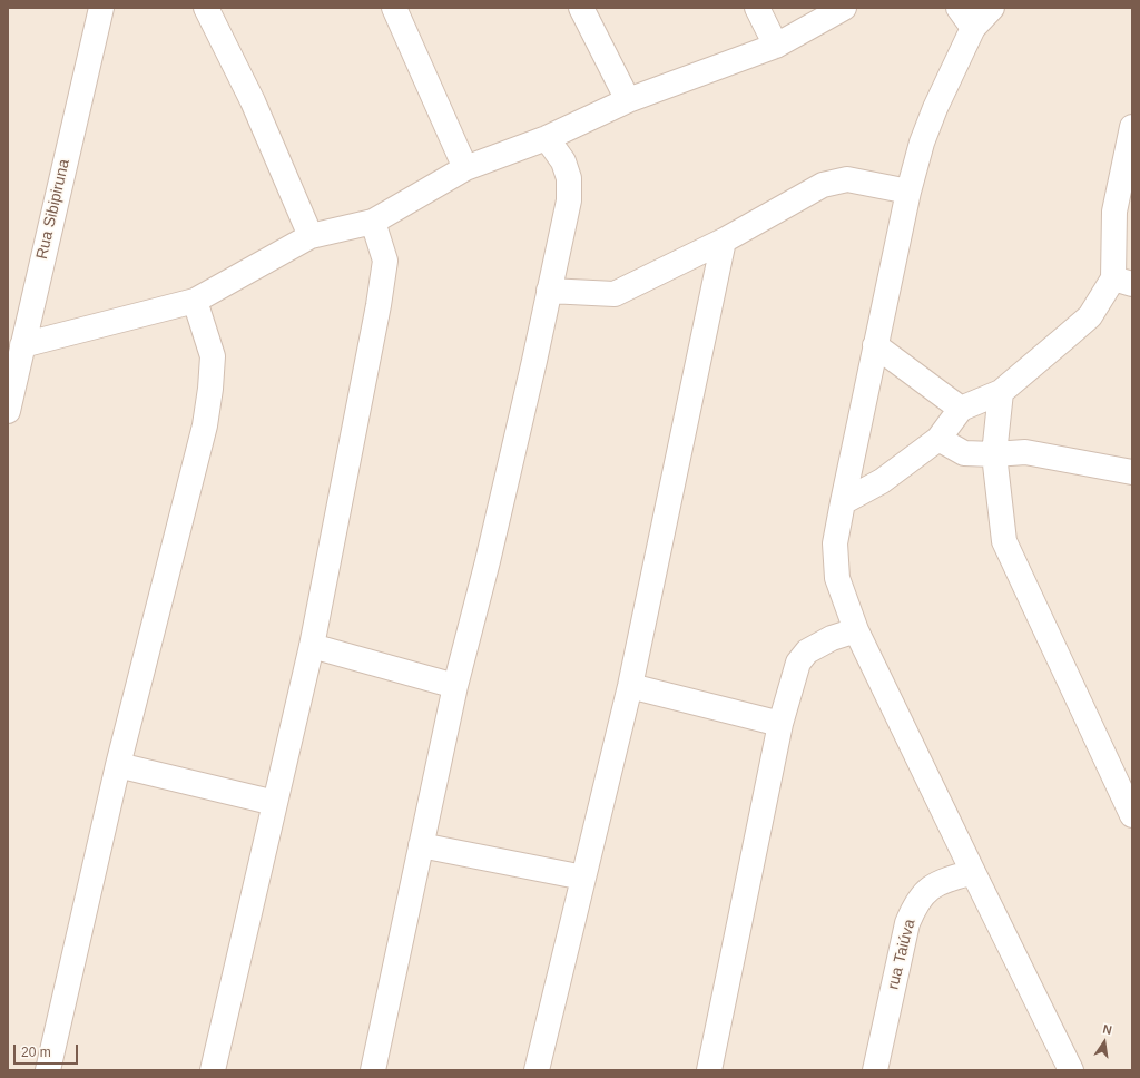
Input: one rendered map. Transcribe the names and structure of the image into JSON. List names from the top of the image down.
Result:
{
  "streets": {
    "street": ["Rua Sibipiruna", "rua Taiúva"]
  },
  "scale_bar": "20 m",
  "north": "top"
}
